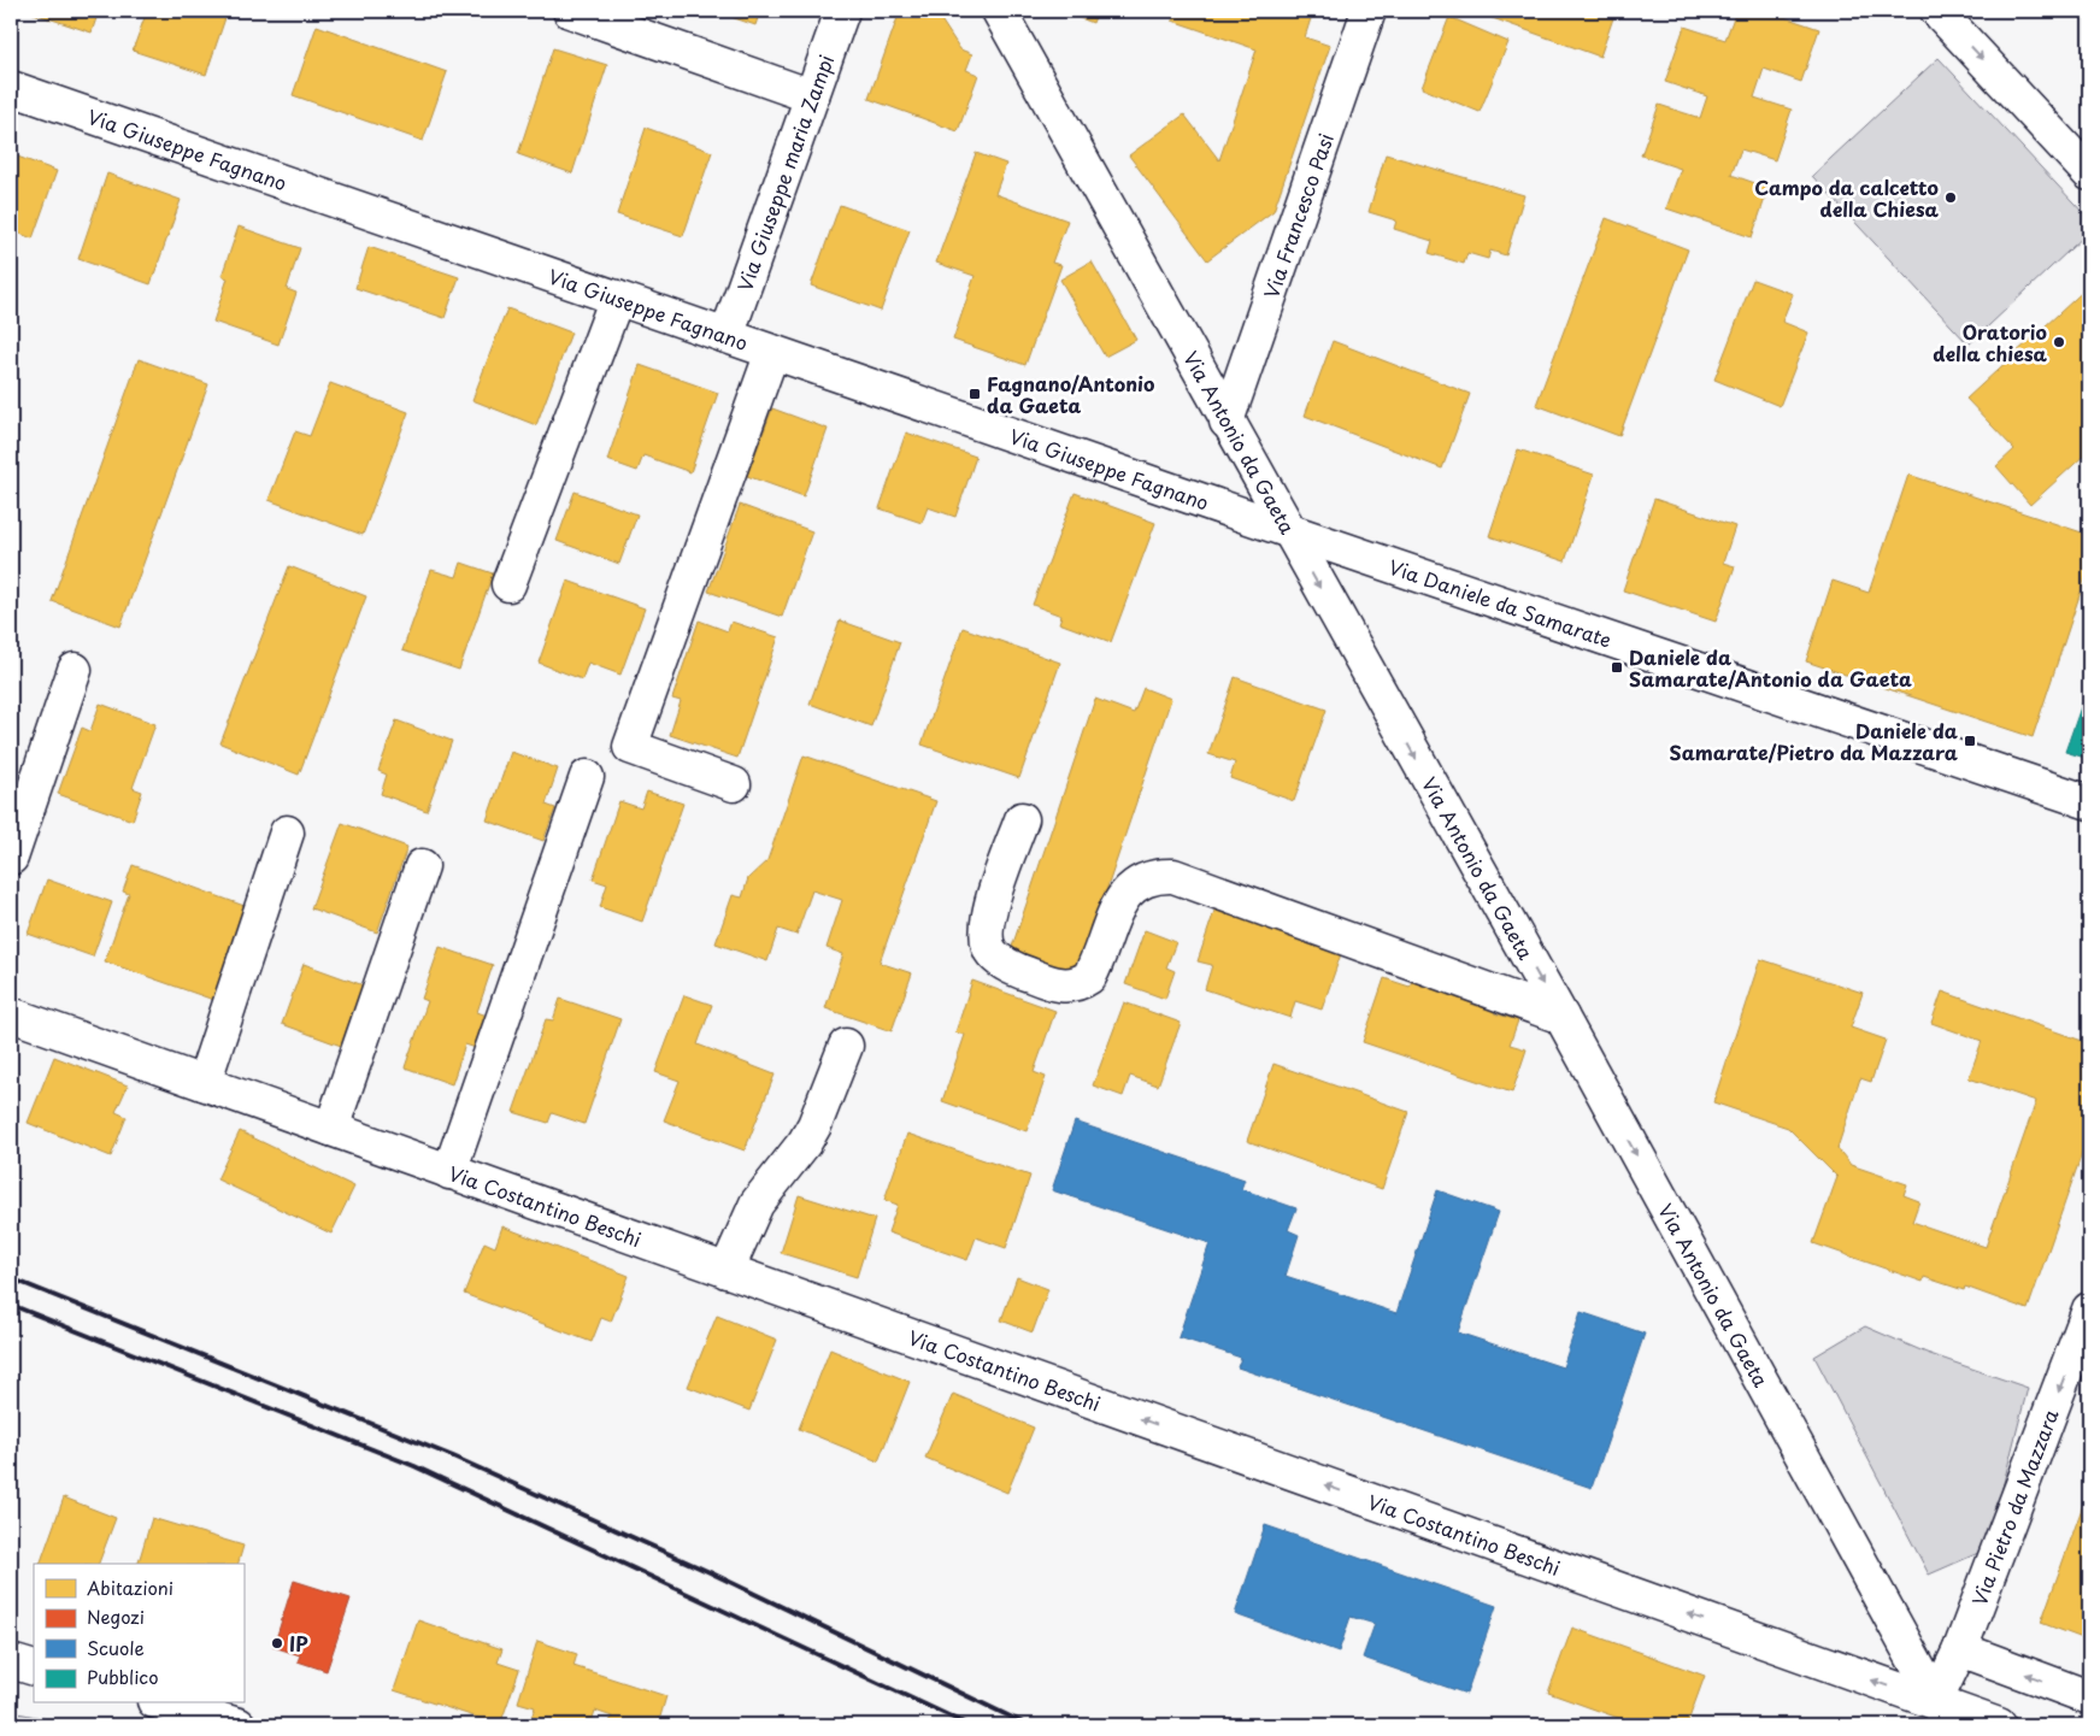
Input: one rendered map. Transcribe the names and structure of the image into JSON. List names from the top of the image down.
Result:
{
  "streets": {
    "street": [
      "Via Giuseppe Fagnano",
      "Via Giuseppe maria Zampi",
      "Via Francesco Pasi",
      "Via Antonio da Gaeta",
      "Via Daniele da Samarate",
      "Via Costantino Beschi",
      "Via Pietro da Mazzara"
    ]
  },
  "crossings": [
    ["Via Giuseppe Fagnano", "Via Giuseppe maria Zampi"],
    ["Via Giuseppe Fagnano", "Via Antonio da Gaeta"],
    ["Via Giuseppe Fagnano", "Via Daniele da Samarate"],
    ["Via Francesco Pasi", "Via Antonio da Gaeta"],
    ["Via Antonio da Gaeta", "Via Daniele da Samarate"],
    ["Via Antonio da Gaeta", "Via Costantino Beschi"],
    ["Via Antonio da Gaeta", "Via Pietro da Mazzara"],
    ["Via Costantino Beschi", "Via Pietro da Mazzara"]
  ],
  "one_way": ["Via Antonio da Gaeta", "Via Costantino Beschi", "Via Pietro da Mazzara"],
  "places": {
    "other": ["Campo da calcetto della Chiesa", "Oratorio della chiesa", "IP"],
    "transit": ["Fagnano/Antonio da Gaeta", "Daniele da Samarate/Antonio da Gaeta", "Daniele da Samarate/Pietro da Mazzara"]
  },
  "legend": [
    "Abitazioni",
    "Negozi",
    "Scuole",
    "Pubblico"
  ]
}
